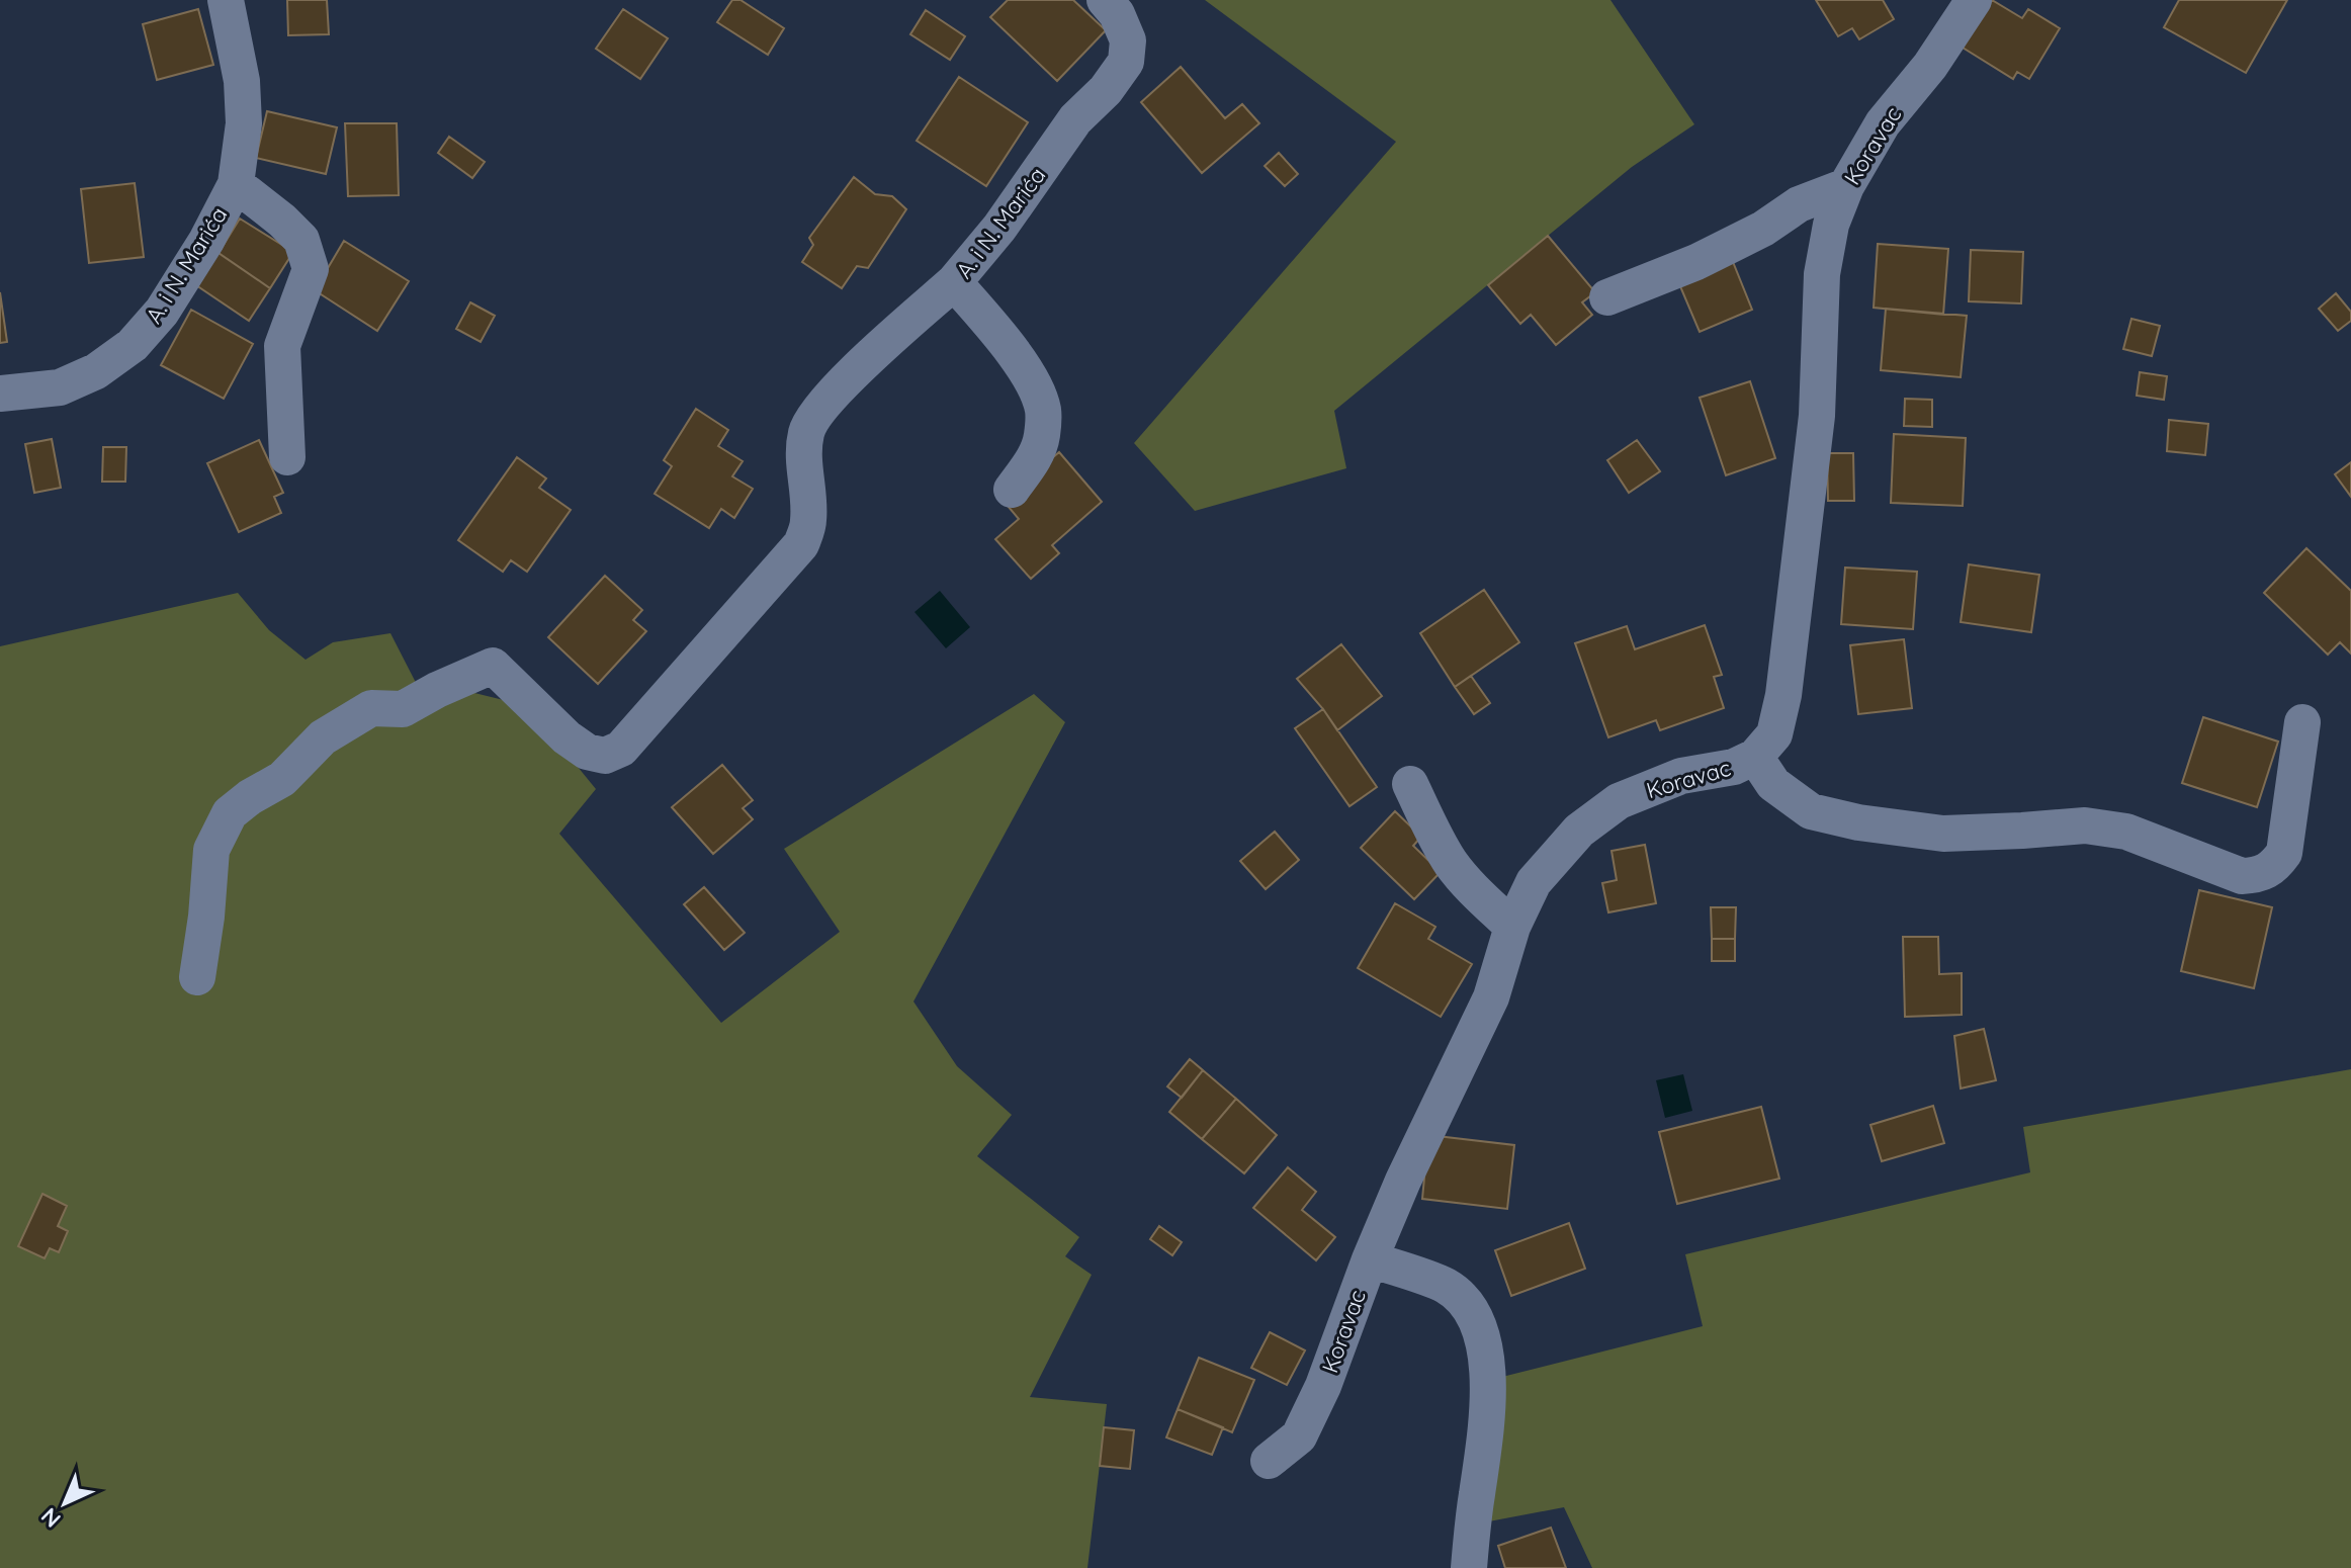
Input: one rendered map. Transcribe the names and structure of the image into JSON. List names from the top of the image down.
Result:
{
  "streets": {
    "street": ["Koravac", "A. i N. Marića"]
  },
  "north": "bottom left"
}
